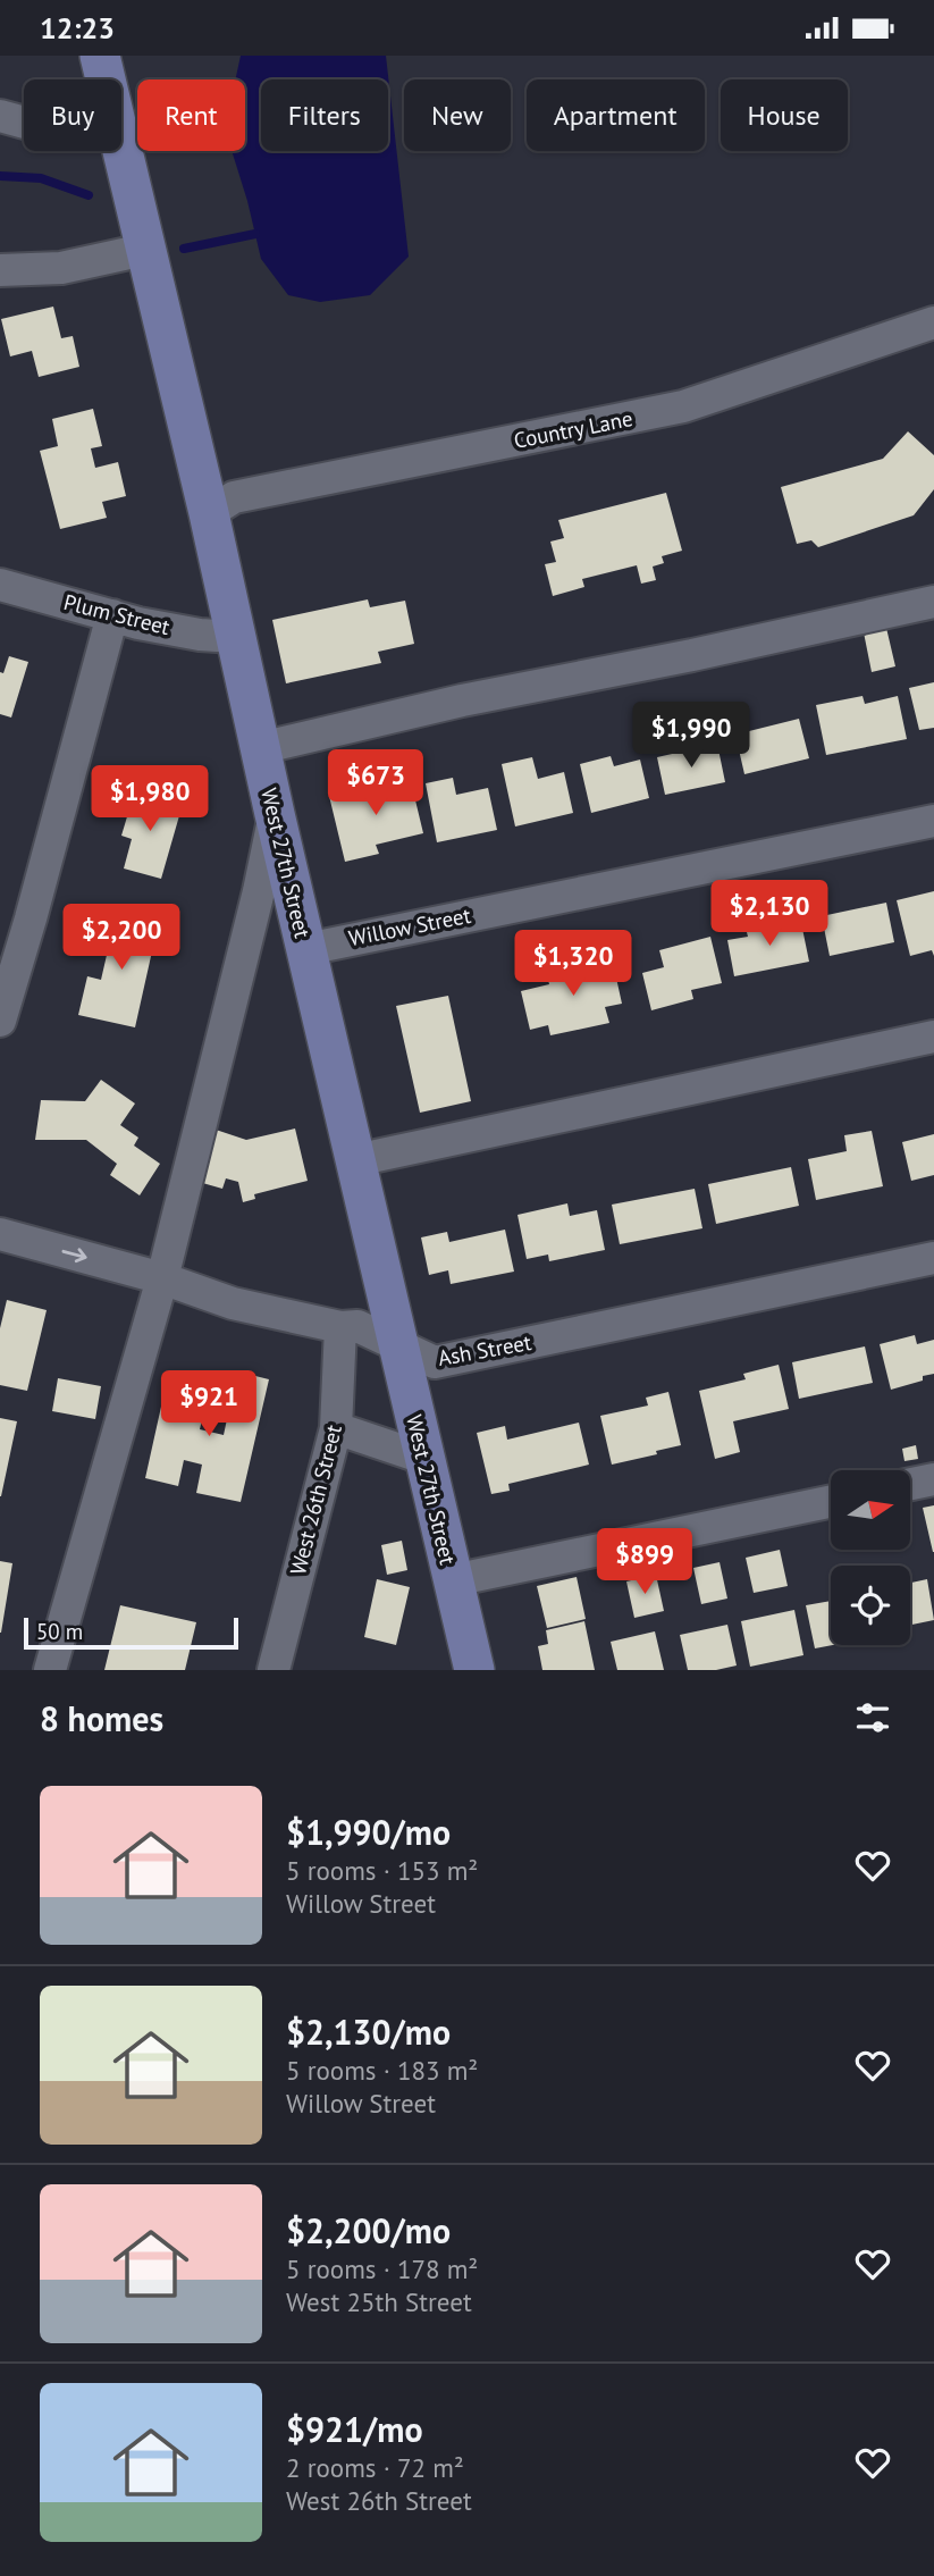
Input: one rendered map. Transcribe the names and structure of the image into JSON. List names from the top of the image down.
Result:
{
  "streets": {
    "main road": ["West 27th Street"],
    "street": [
      "Country Lane",
      "Plum Street",
      "Willow Street",
      "Ash Street",
      "West 26th Street"
    ]
  },
  "crossings": [
    ["Country Lane", "West 27th Street"],
    ["Plum Street", "West 27th Street"],
    ["West 27th Street", "Willow Street"],
    ["West 27th Street", "Ash Street"],
    ["Ash Street", "West 26th Street"]
  ],
  "scale_bar": "50 m",
  "north": "right",
  "page": {
    "status": "12:23",
    "chip": [
      "Buy",
      "Rent",
      "Filters",
      "New",
      "Apartment",
      "House"
    ],
    "price": [
      "$1,990",
      "$673",
      "$1,980",
      "$2,130",
      "$2,200",
      "$1,320",
      "$921",
      "$899"
    ],
    "scale": "50 m",
    "heading": "8 homes",
    "list": [
      {
        "name": "$1,990/mo",
        "note": "5 rooms · 153 m² · Willow Street"
      },
      {
        "name": "$2,130/mo",
        "note": "5 rooms · 183 m² · Willow Street"
      },
      {
        "name": "$2,200/mo",
        "note": "5 rooms · 178 m² · West 25th Street"
      },
      {
        "name": "$921/mo",
        "note": "2 rooms · 72 m² · West 26th Street"
      }
    ]
  }
}
